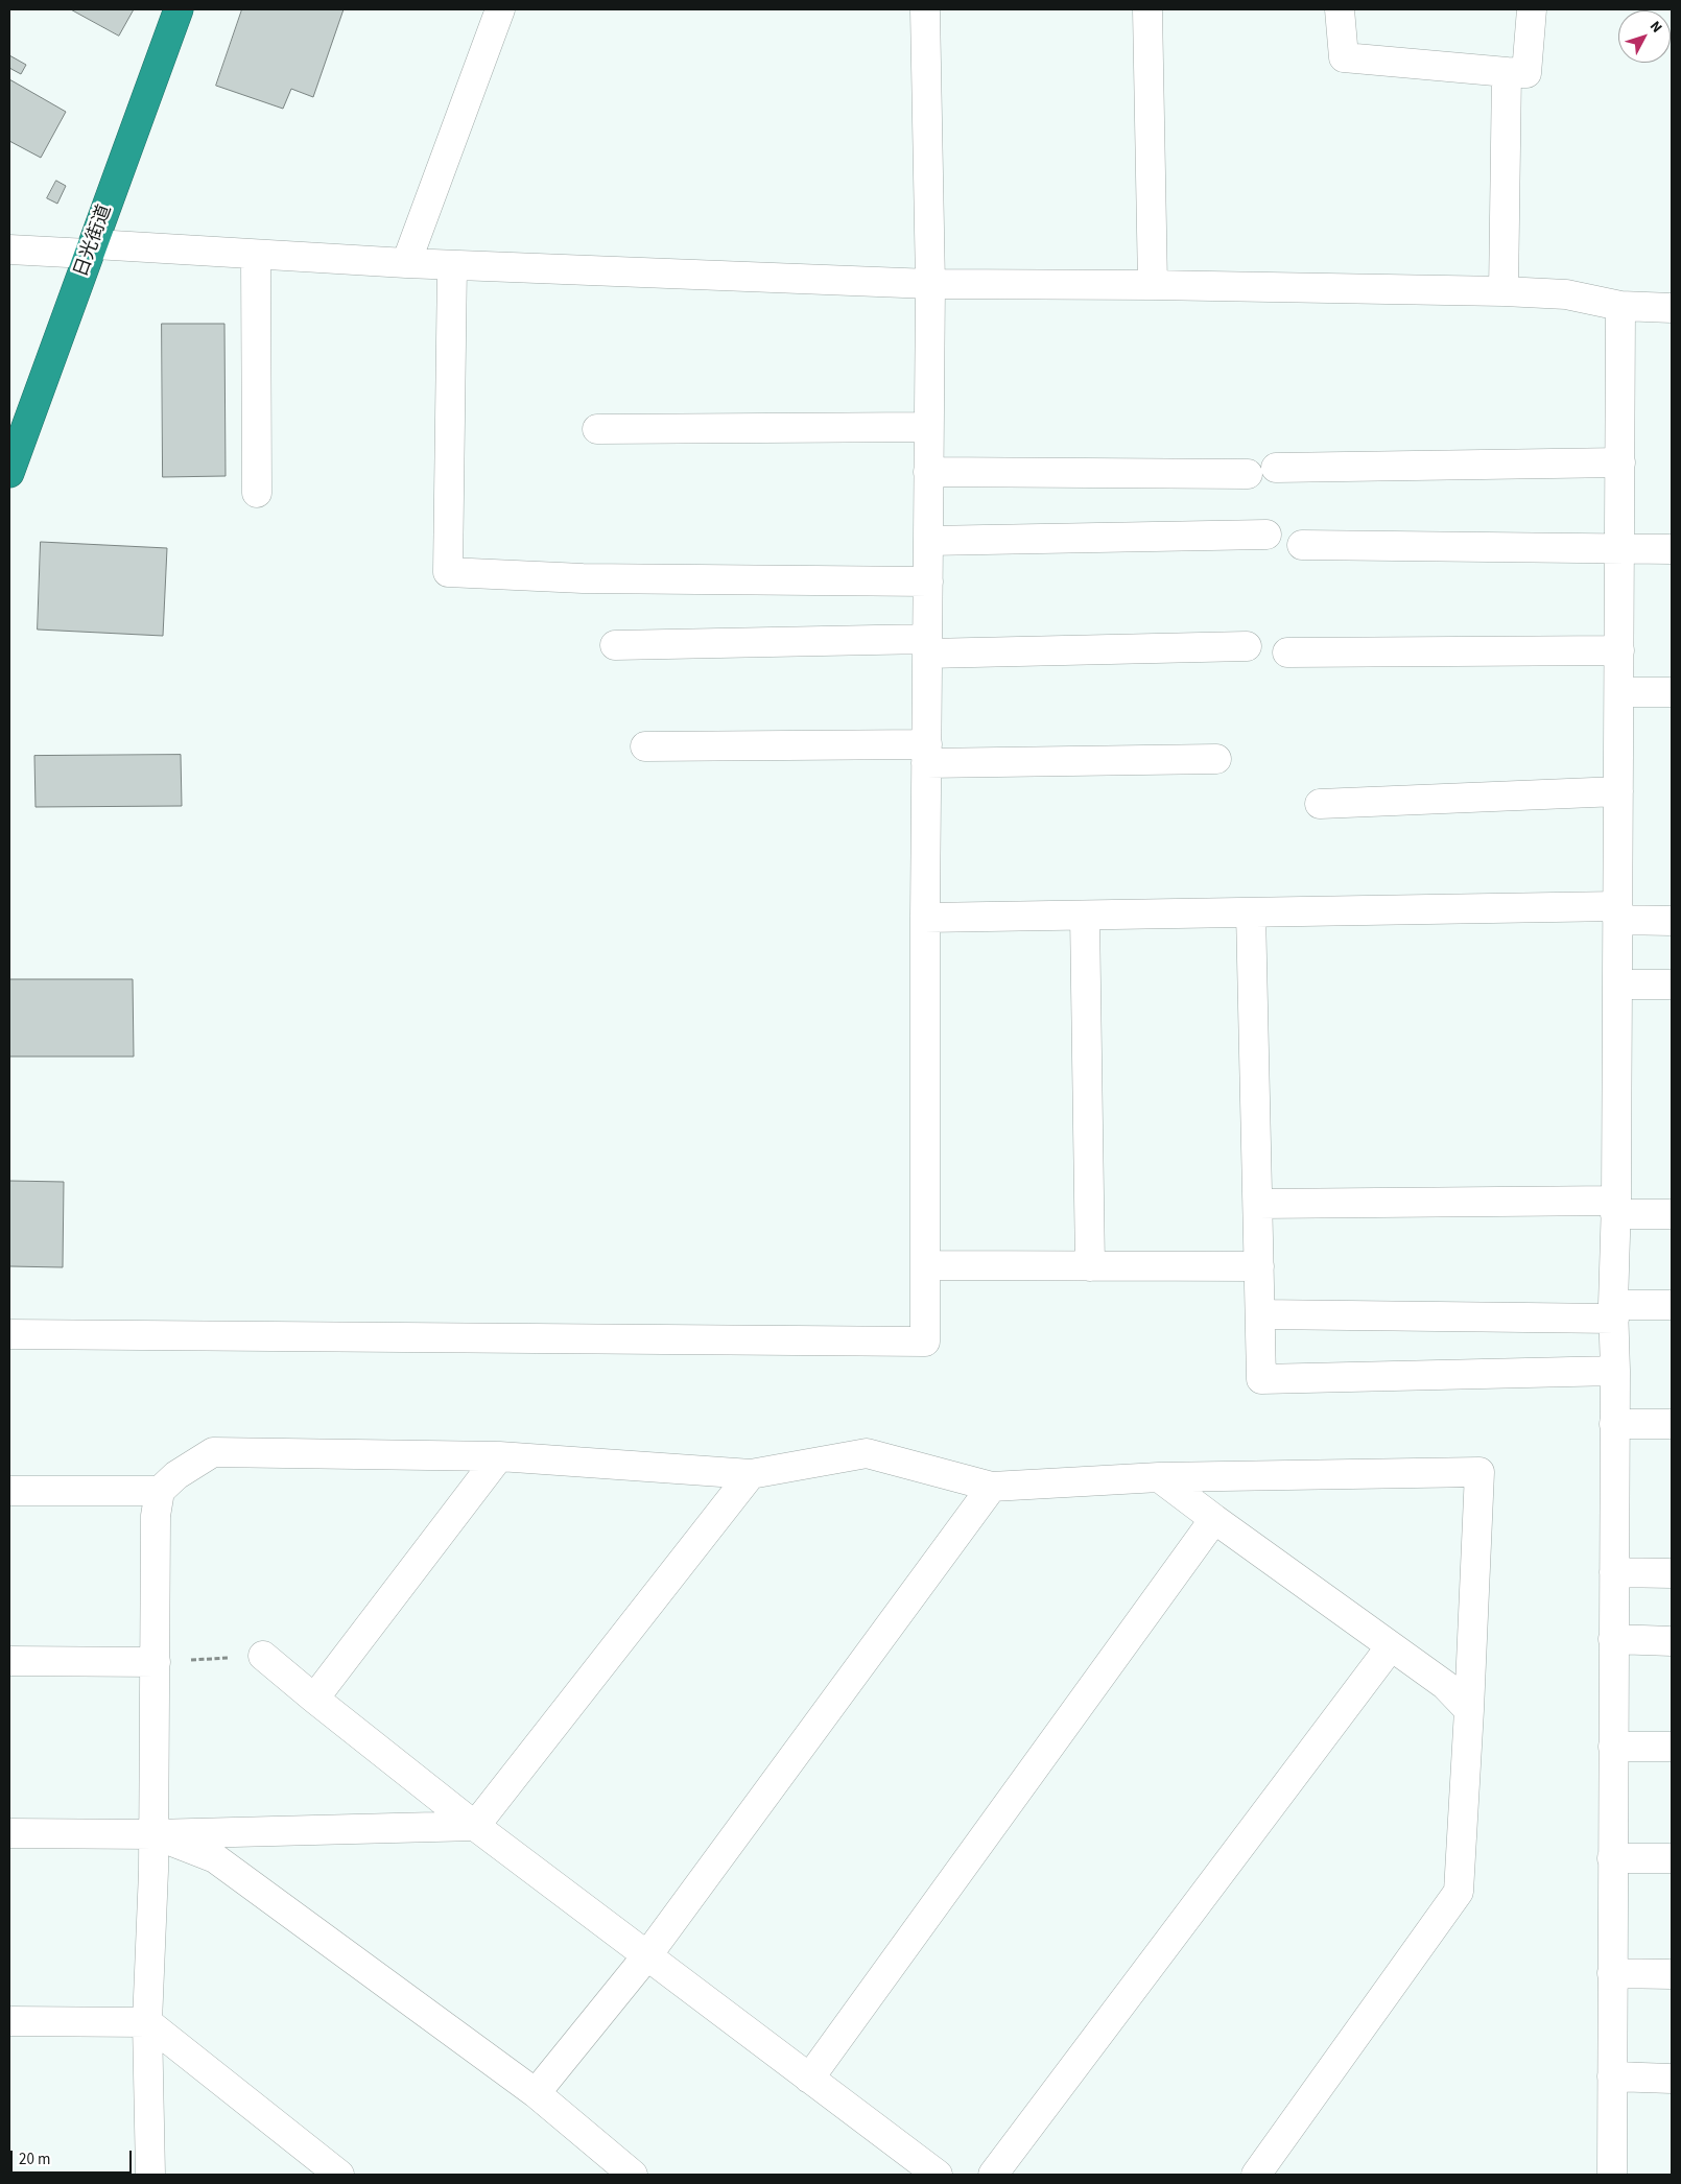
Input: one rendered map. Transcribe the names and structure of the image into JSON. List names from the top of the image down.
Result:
{
  "streets": {
    "highway": ["日光街道"]
  },
  "scale_bar": "20 m",
  "north": "top right"
}
